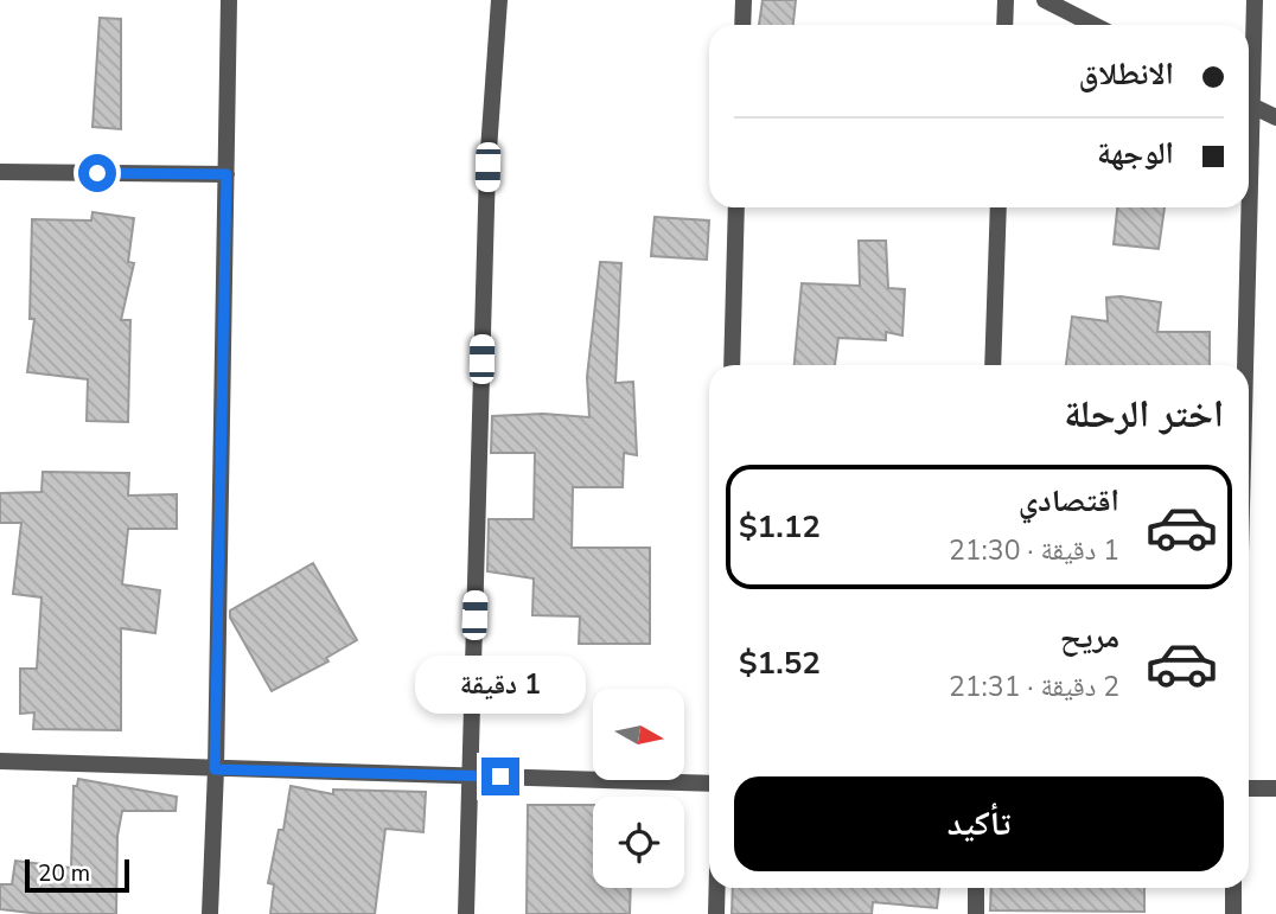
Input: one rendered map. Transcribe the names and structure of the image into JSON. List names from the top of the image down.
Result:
{
  "scale_bar": "20 m",
  "north": "right",
  "page": {
    "banner": ["الانطلاق", "الوجهة"],
    "heading": "اختر الرحلة",
    "list": [
      {
        "name": "اقتصادي",
        "note": "1 دقيقة · 21:30",
        "value": "$1.12"
      },
      {
        "name": "مريح",
        "note": "2 دقيقة · 21:31",
        "value": "$1.52"
      }
    ],
    "bubble": "1 دقيقة",
    "buttons": "تأكيد",
    "scale": "20 m"
  }
}
